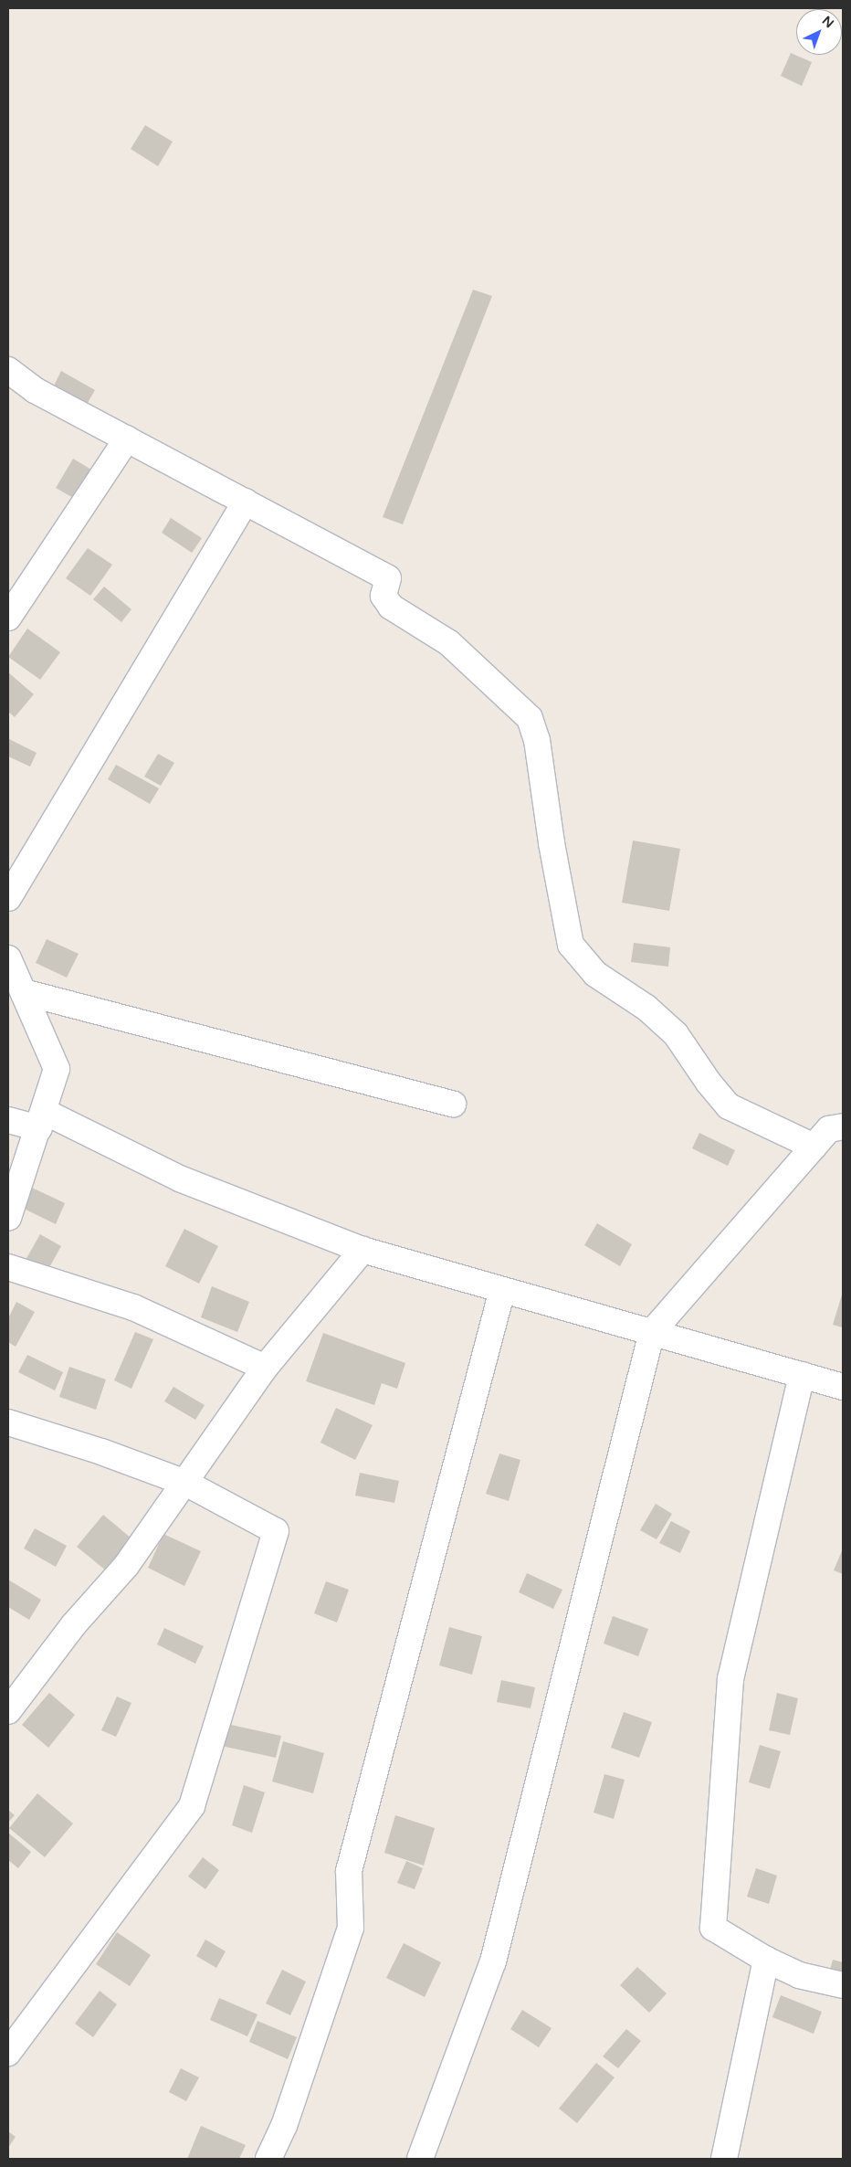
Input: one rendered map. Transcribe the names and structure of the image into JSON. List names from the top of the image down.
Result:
{
  "north": "top right"
}
